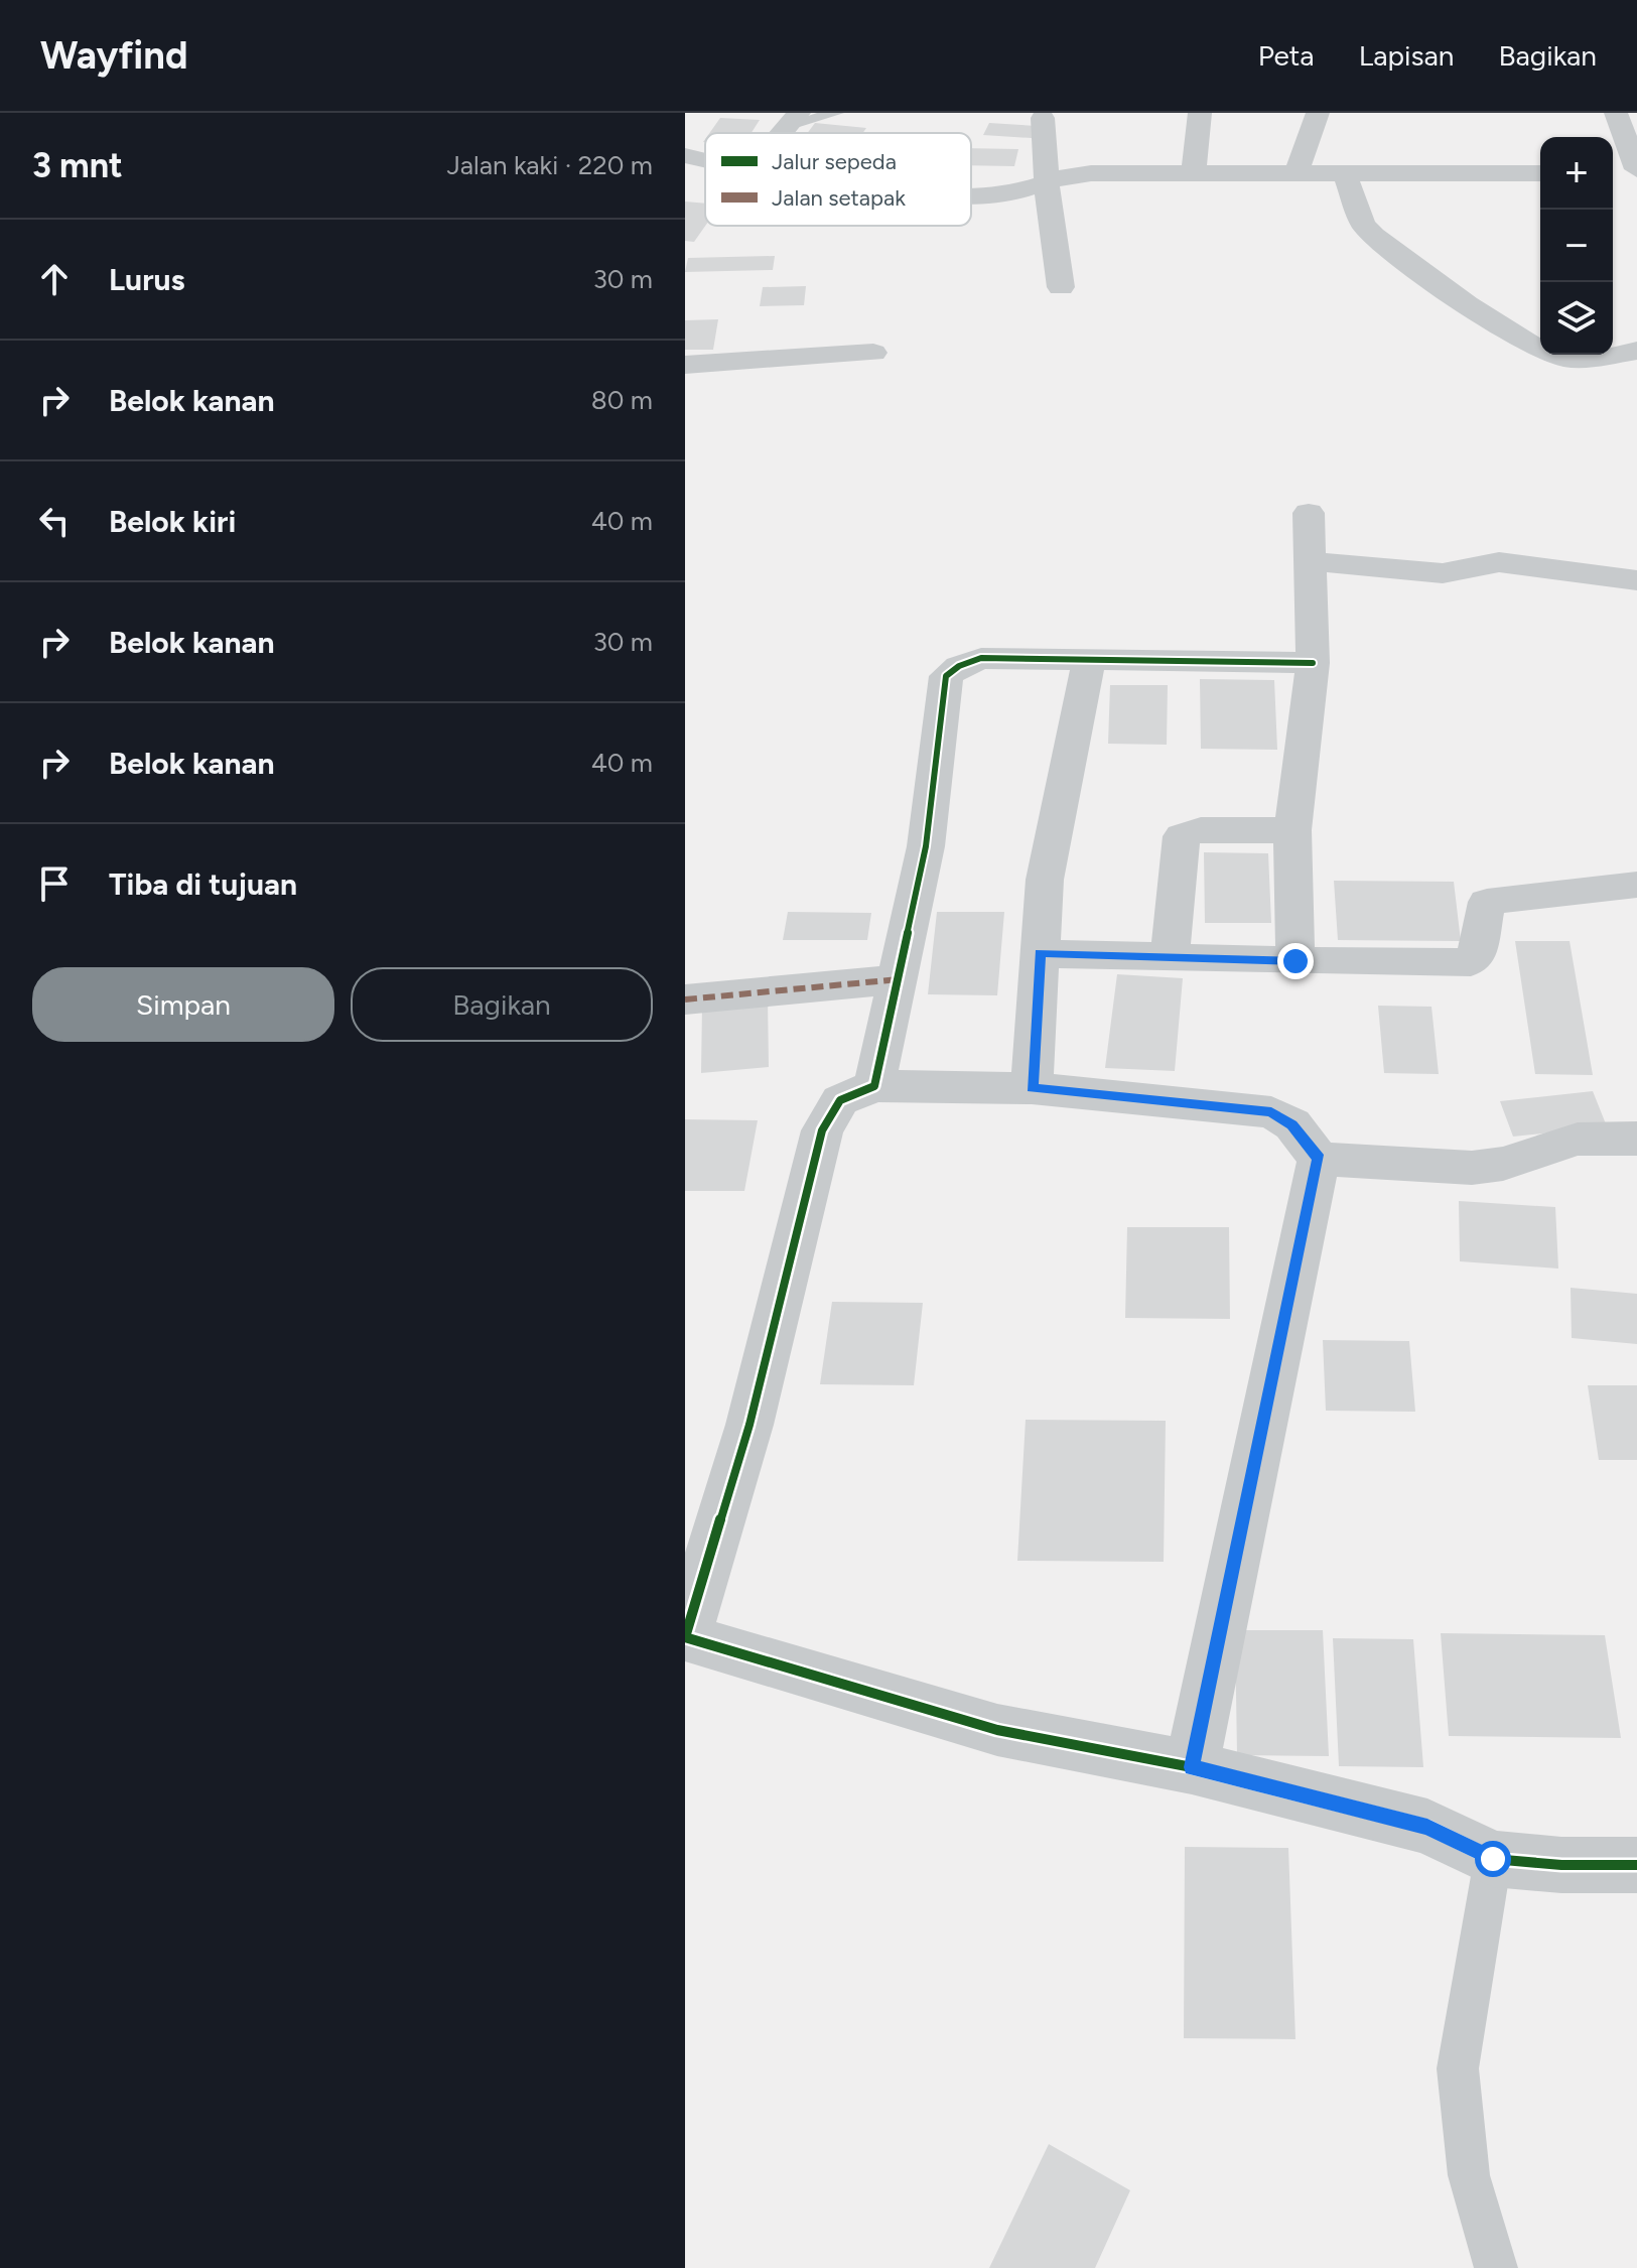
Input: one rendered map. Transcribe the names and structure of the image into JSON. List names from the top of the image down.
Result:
{
  "legend": ["Jalur sepeda", "Jalan setapak"],
  "page": {
    "header": "Wayfind",
    "nav": ["Peta", "Lapisan", "Bagikan"],
    "heading": ["3 mnt", "Jalan kaki · 220 m"],
    "map_buttons": ["+", "−"],
    "list": [
      ["Lurus", "30 m"],
      ["Belok kanan", "80 m"],
      ["Belok kiri", "40 m"],
      ["Belok kanan", "30 m"],
      ["Belok kanan", "40 m"],
      "Tiba di tujuan"
    ],
    "buttons": ["Simpan", "Bagikan"]
  }
}
